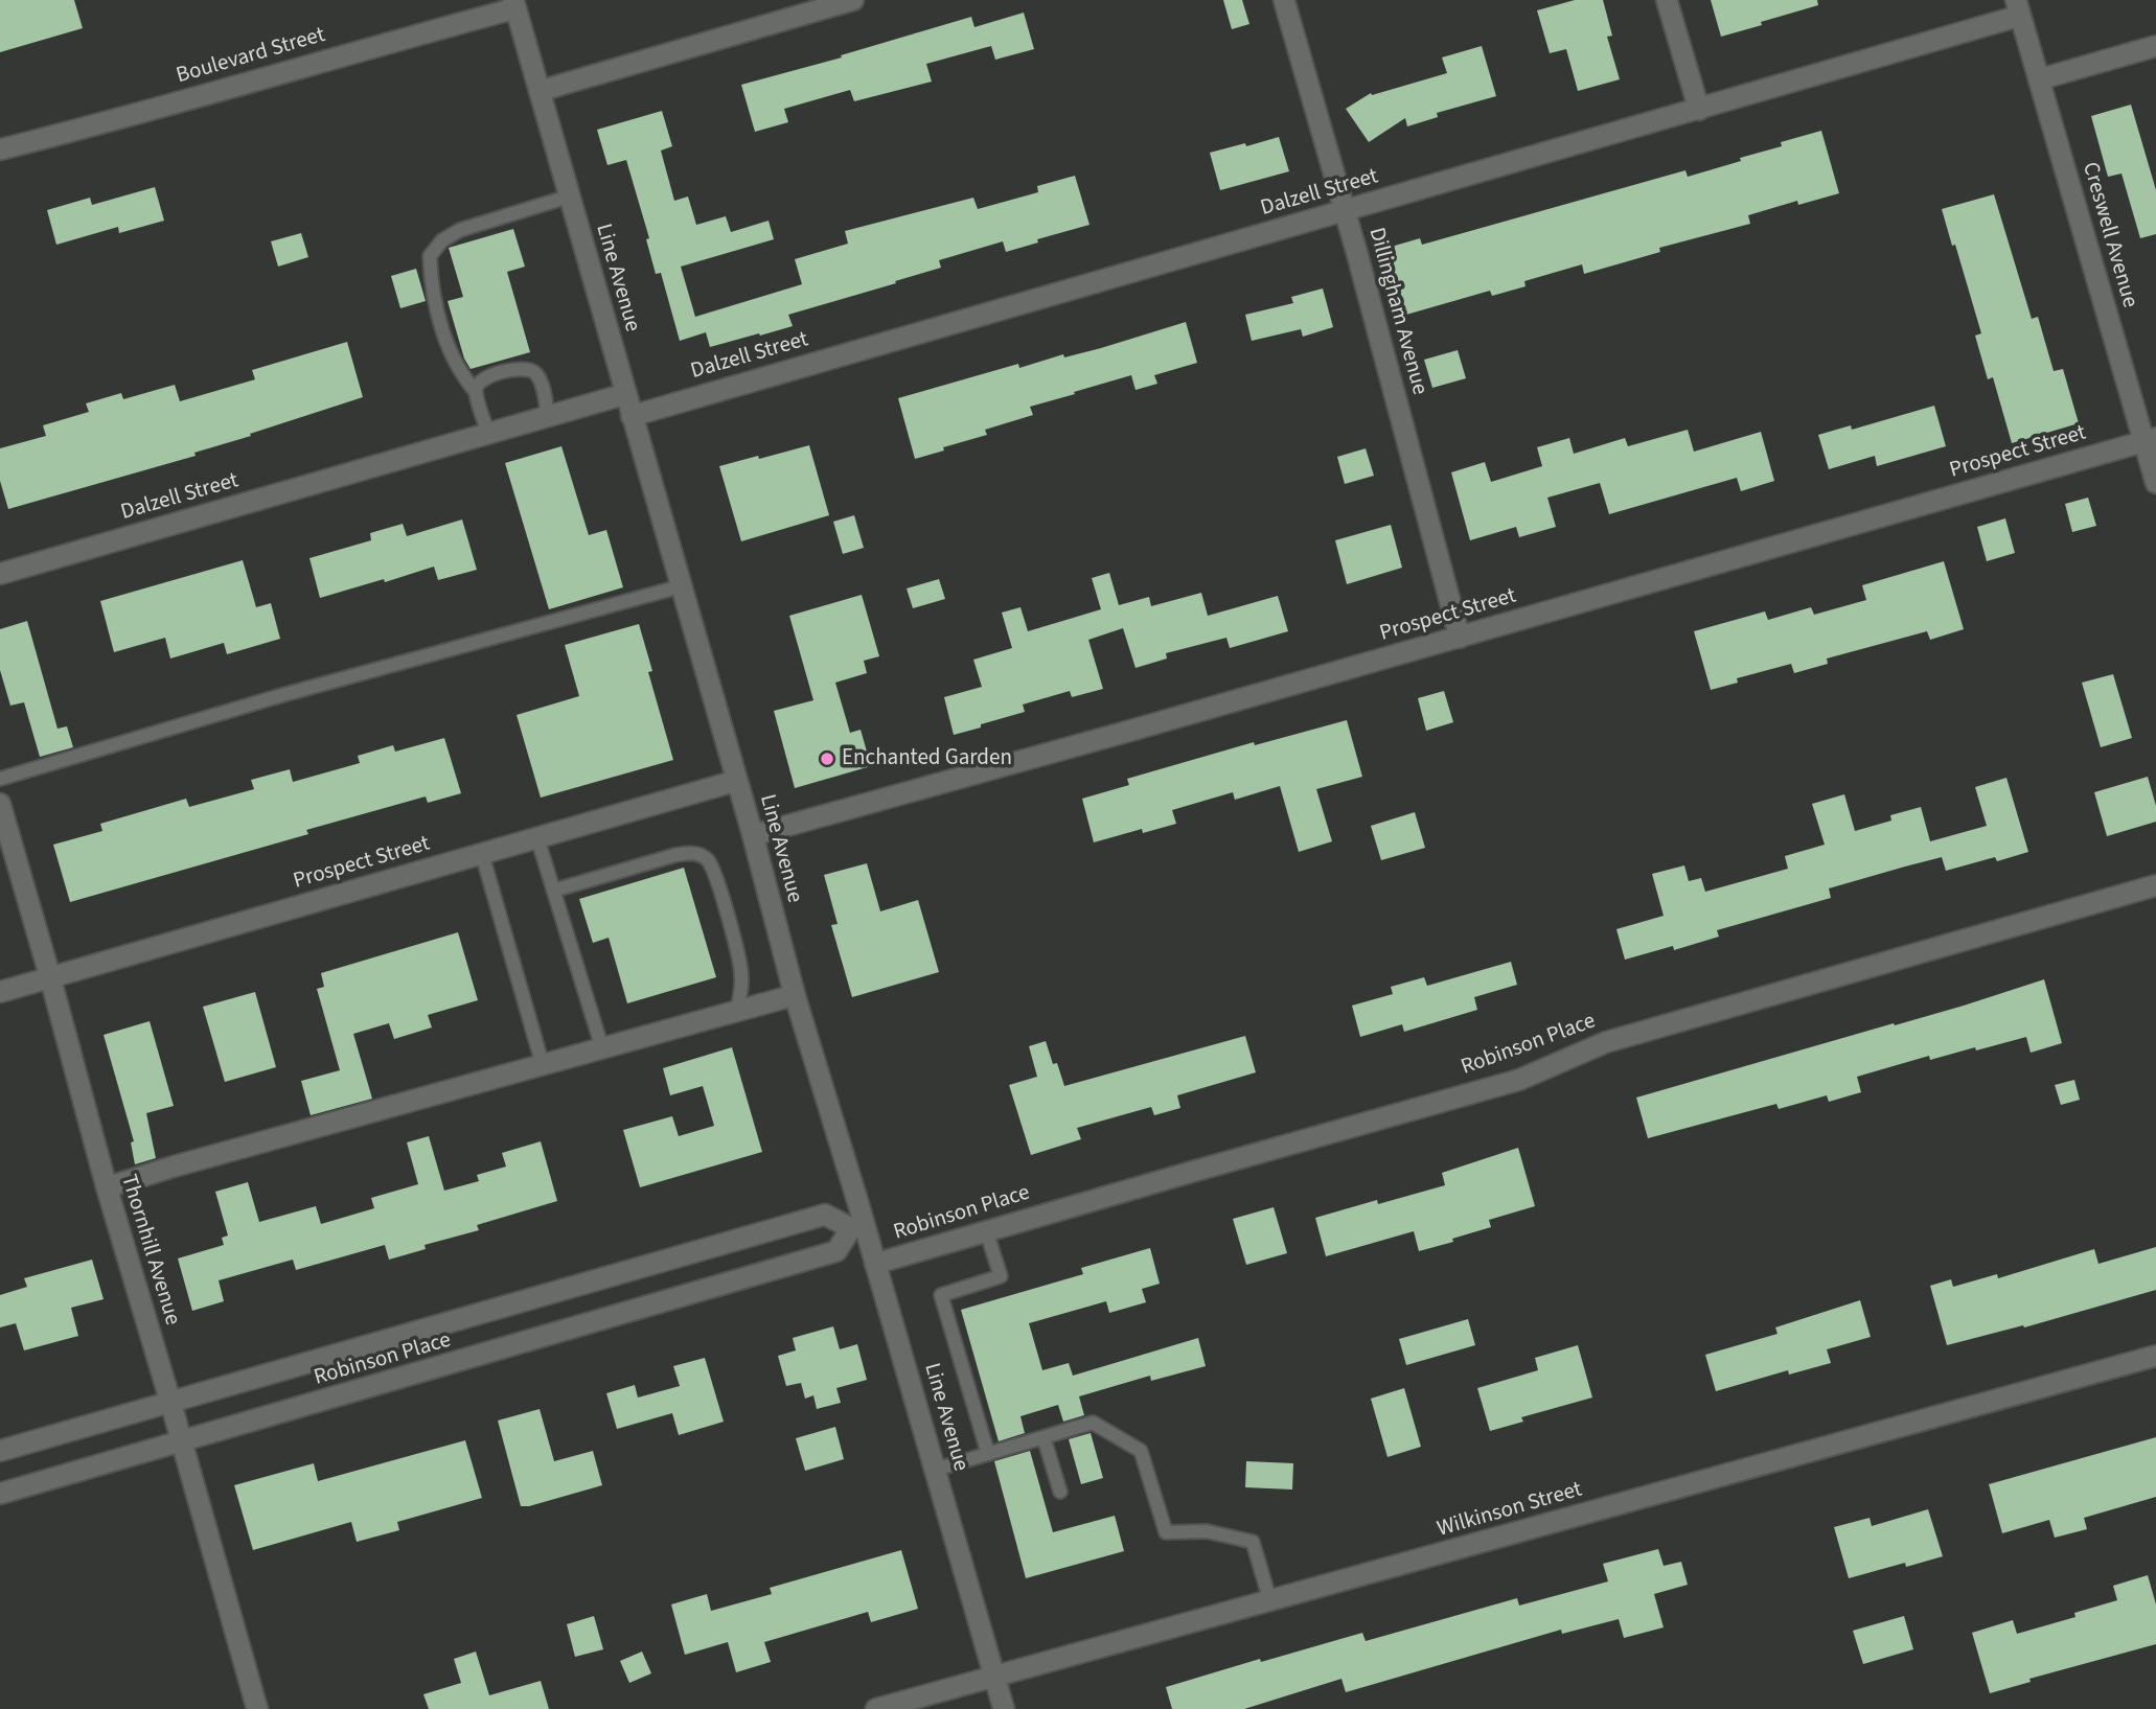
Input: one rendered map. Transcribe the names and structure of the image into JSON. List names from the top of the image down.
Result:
{
  "streets": {
    "street": [
      "Boulevard Street",
      "Dalzell Street",
      "Creswell Avenue",
      "Line Avenue",
      "Dillingham Avenue",
      "Prospect Street",
      "Robinson Place",
      "Thornhill Avenue",
      "Wilkinson Street"
    ]
  },
  "crossings": [
    ["Boulevard Street", "Line Avenue"],
    ["Dalzell Street", "Creswell Avenue"],
    ["Dalzell Street", "Line Avenue"],
    ["Dalzell Street", "Dillingham Avenue"],
    ["Creswell Avenue", "Prospect Street"],
    ["Line Avenue", "Prospect Street"],
    ["Line Avenue", "Robinson Place"],
    ["Line Avenue", "Wilkinson Street"],
    ["Dillingham Avenue", "Prospect Street"],
    ["Prospect Street", "Thornhill Avenue"],
    ["Robinson Place", "Thornhill Avenue"]
  ],
  "places": ["Enchanted Garden"]
}
